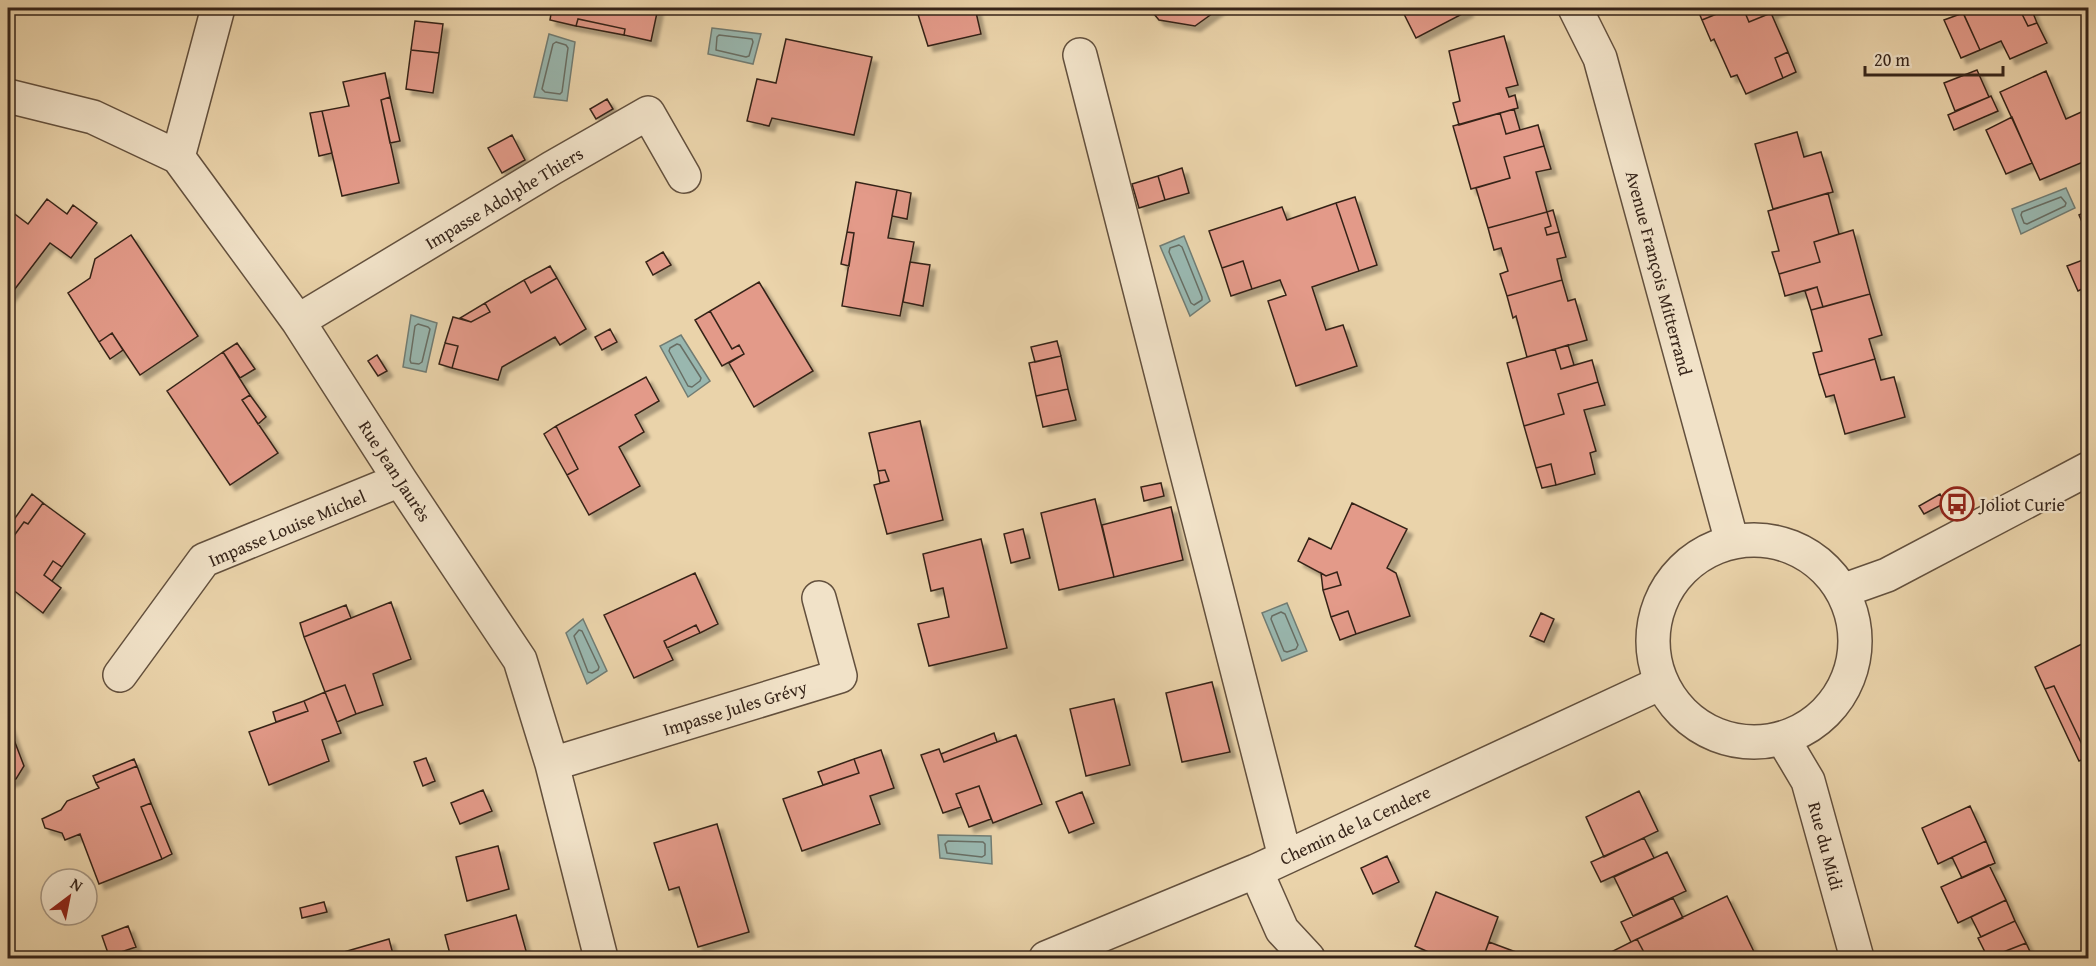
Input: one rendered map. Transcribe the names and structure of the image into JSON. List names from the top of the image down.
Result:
{
  "streets": {
    "street": [
      "Impasse Adolphe Thiers",
      "Avenue François Mitterrand",
      "Rue Jean Jaurès",
      "Impasse Louise Michel",
      "Impasse Jules Grévy",
      "Chemin de la Cendere",
      "Rue du Midi"
    ]
  },
  "crossings": [
    ["Impasse Adolphe Thiers", "Rue Jean Jaurès"],
    ["Avenue François Mitterrand", "Chemin de la Cendere"],
    ["Avenue François Mitterrand", "Rue du Midi"],
    ["Rue Jean Jaurès", "Impasse Louise Michel"],
    ["Rue Jean Jaurès", "Impasse Jules Grévy"],
    ["Chemin de la Cendere", "Rue du Midi"]
  ],
  "places": {
    "bus stop": ["Joliot Curie"]
  },
  "scale_bar": "20 m",
  "north": "top right"
}
